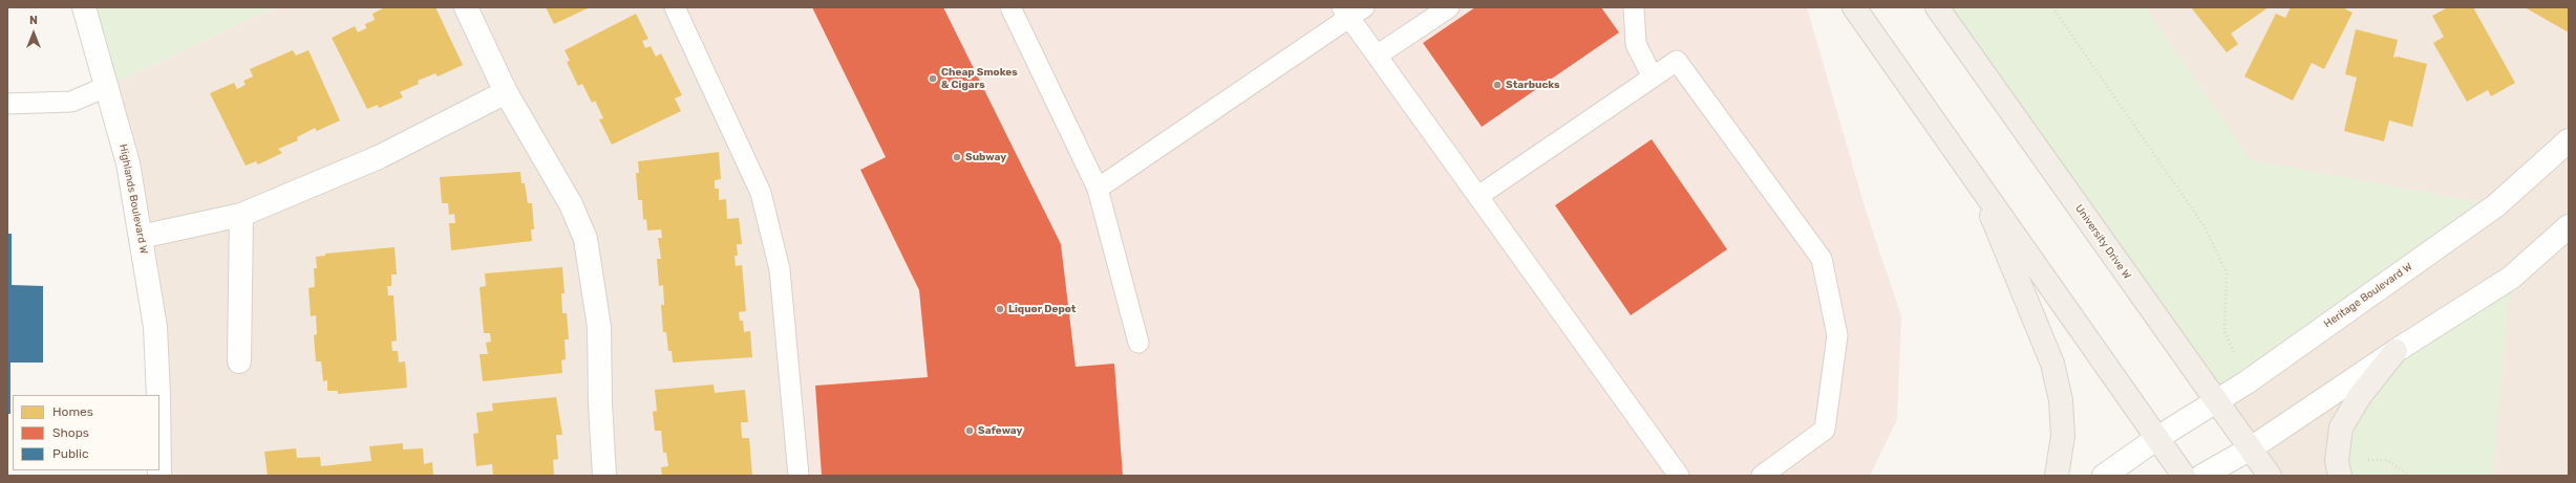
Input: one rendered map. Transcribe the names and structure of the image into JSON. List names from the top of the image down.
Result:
{
  "streets": {
    "main road": ["University Drive W"],
    "street": ["Highlands Boulevard W", "Heritage Boulevard W"]
  },
  "crossings": [
    ["University Drive W", "Heritage Boulevard W"]
  ],
  "places": [
    "Cheap Smokes & Cigars",
    "Starbucks",
    "Subway",
    "Liquor Depot",
    "Safeway"
  ],
  "legend": ["Homes", "Shops", "Public"],
  "north": "top"
}
